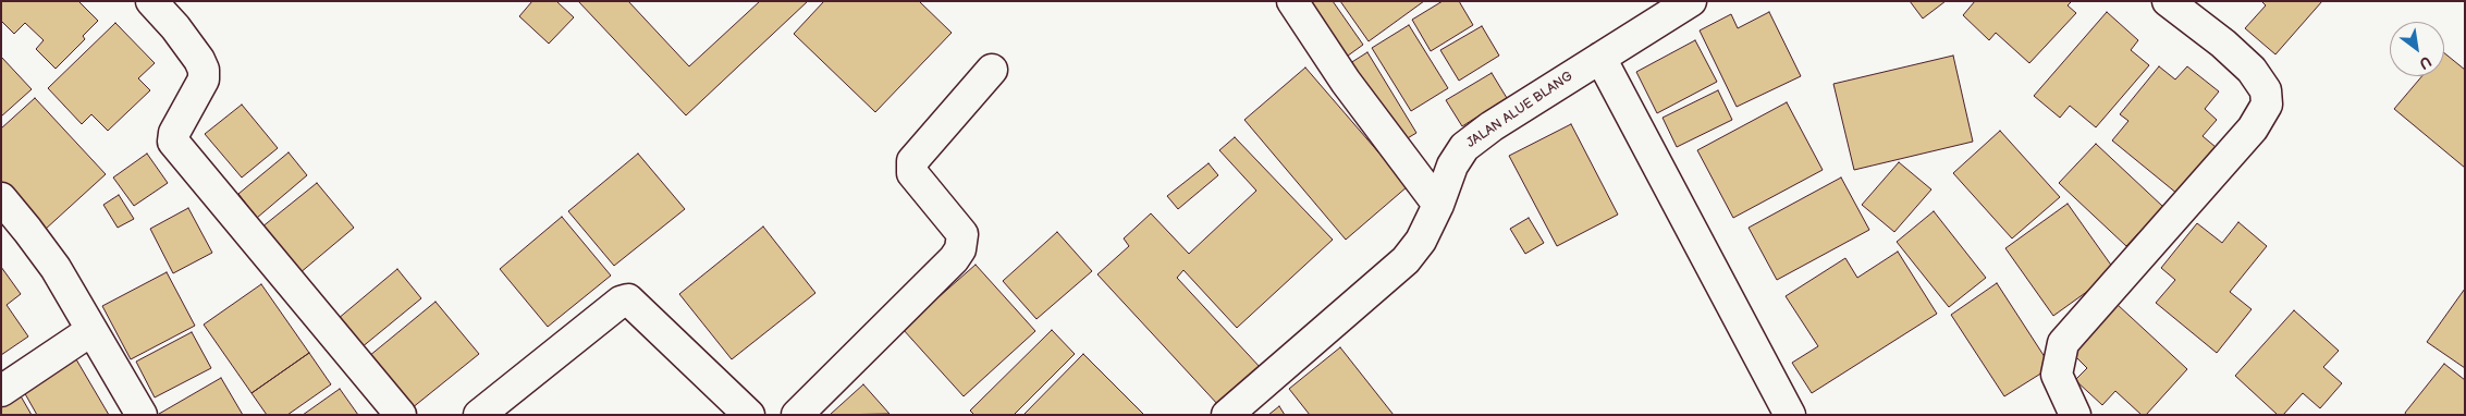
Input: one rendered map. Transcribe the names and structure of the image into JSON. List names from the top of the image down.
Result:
{
  "streets": {
    "street": ["JALAN ALUE BLANG"]
  },
  "north": "bottom right"
}
